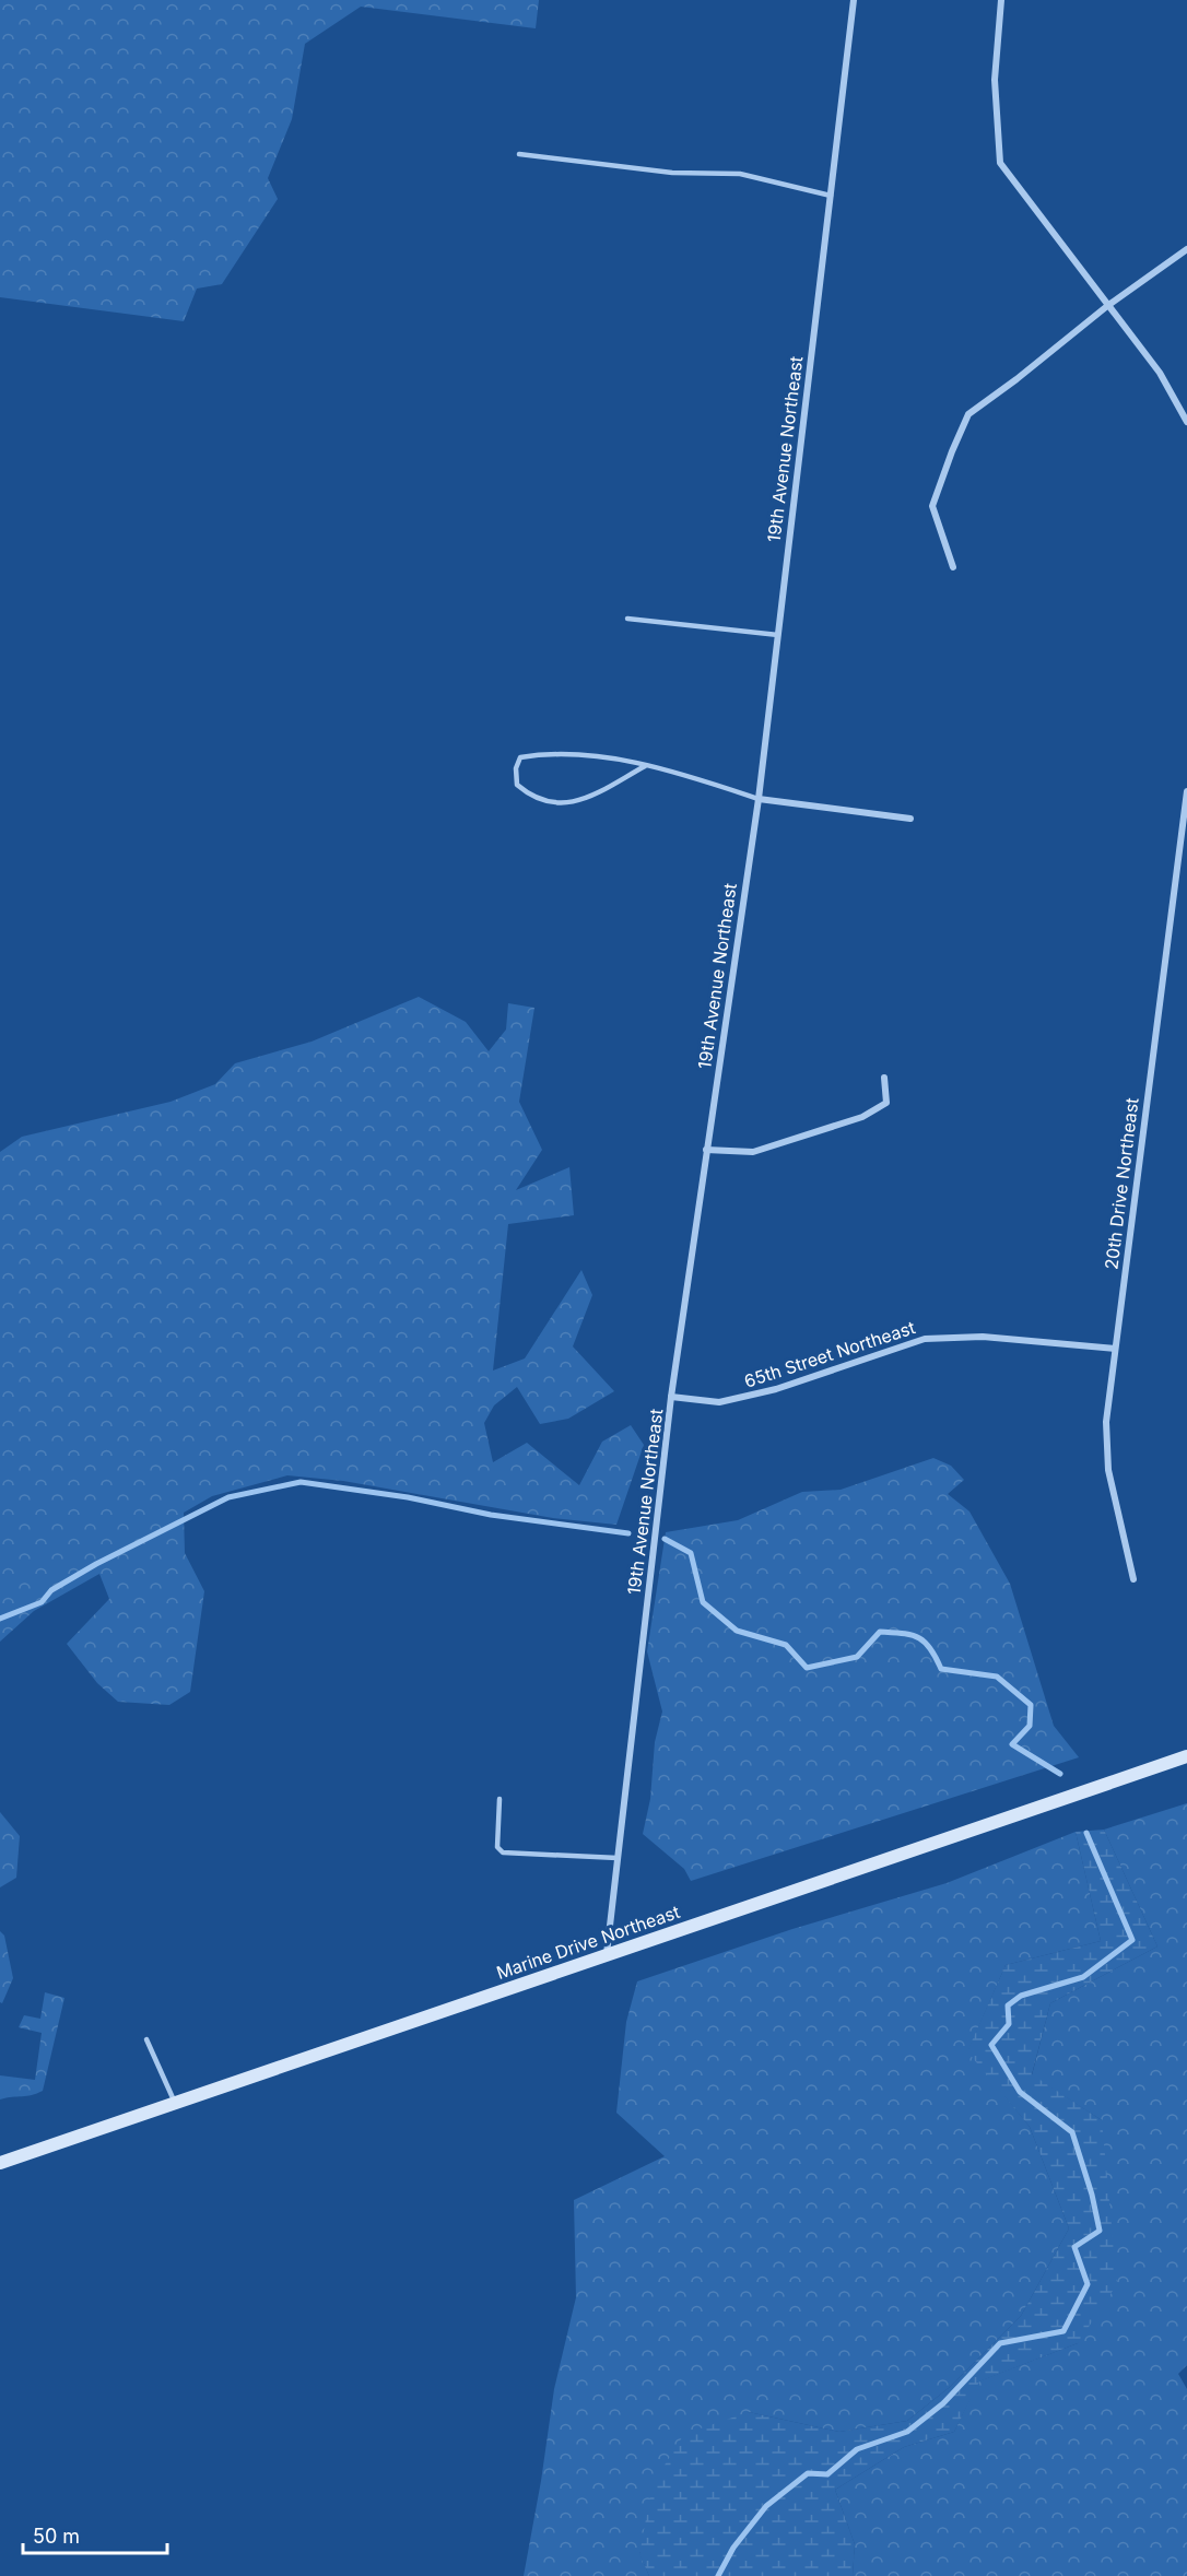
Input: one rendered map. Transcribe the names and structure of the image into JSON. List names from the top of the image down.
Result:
{
  "streets": {
    "main road": ["Marine Drive Northeast"],
    "street": ["19th Avenue Northeast", "20th Drive Northeast", "65th Street Northeast"]
  },
  "crossings": [
    ["19th Avenue Northeast", "65th Street Northeast"],
    ["19th Avenue Northeast", "Marine Drive Northeast"],
    ["20th Drive Northeast", "65th Street Northeast"]
  ],
  "scale_bar": "50 m"
}
